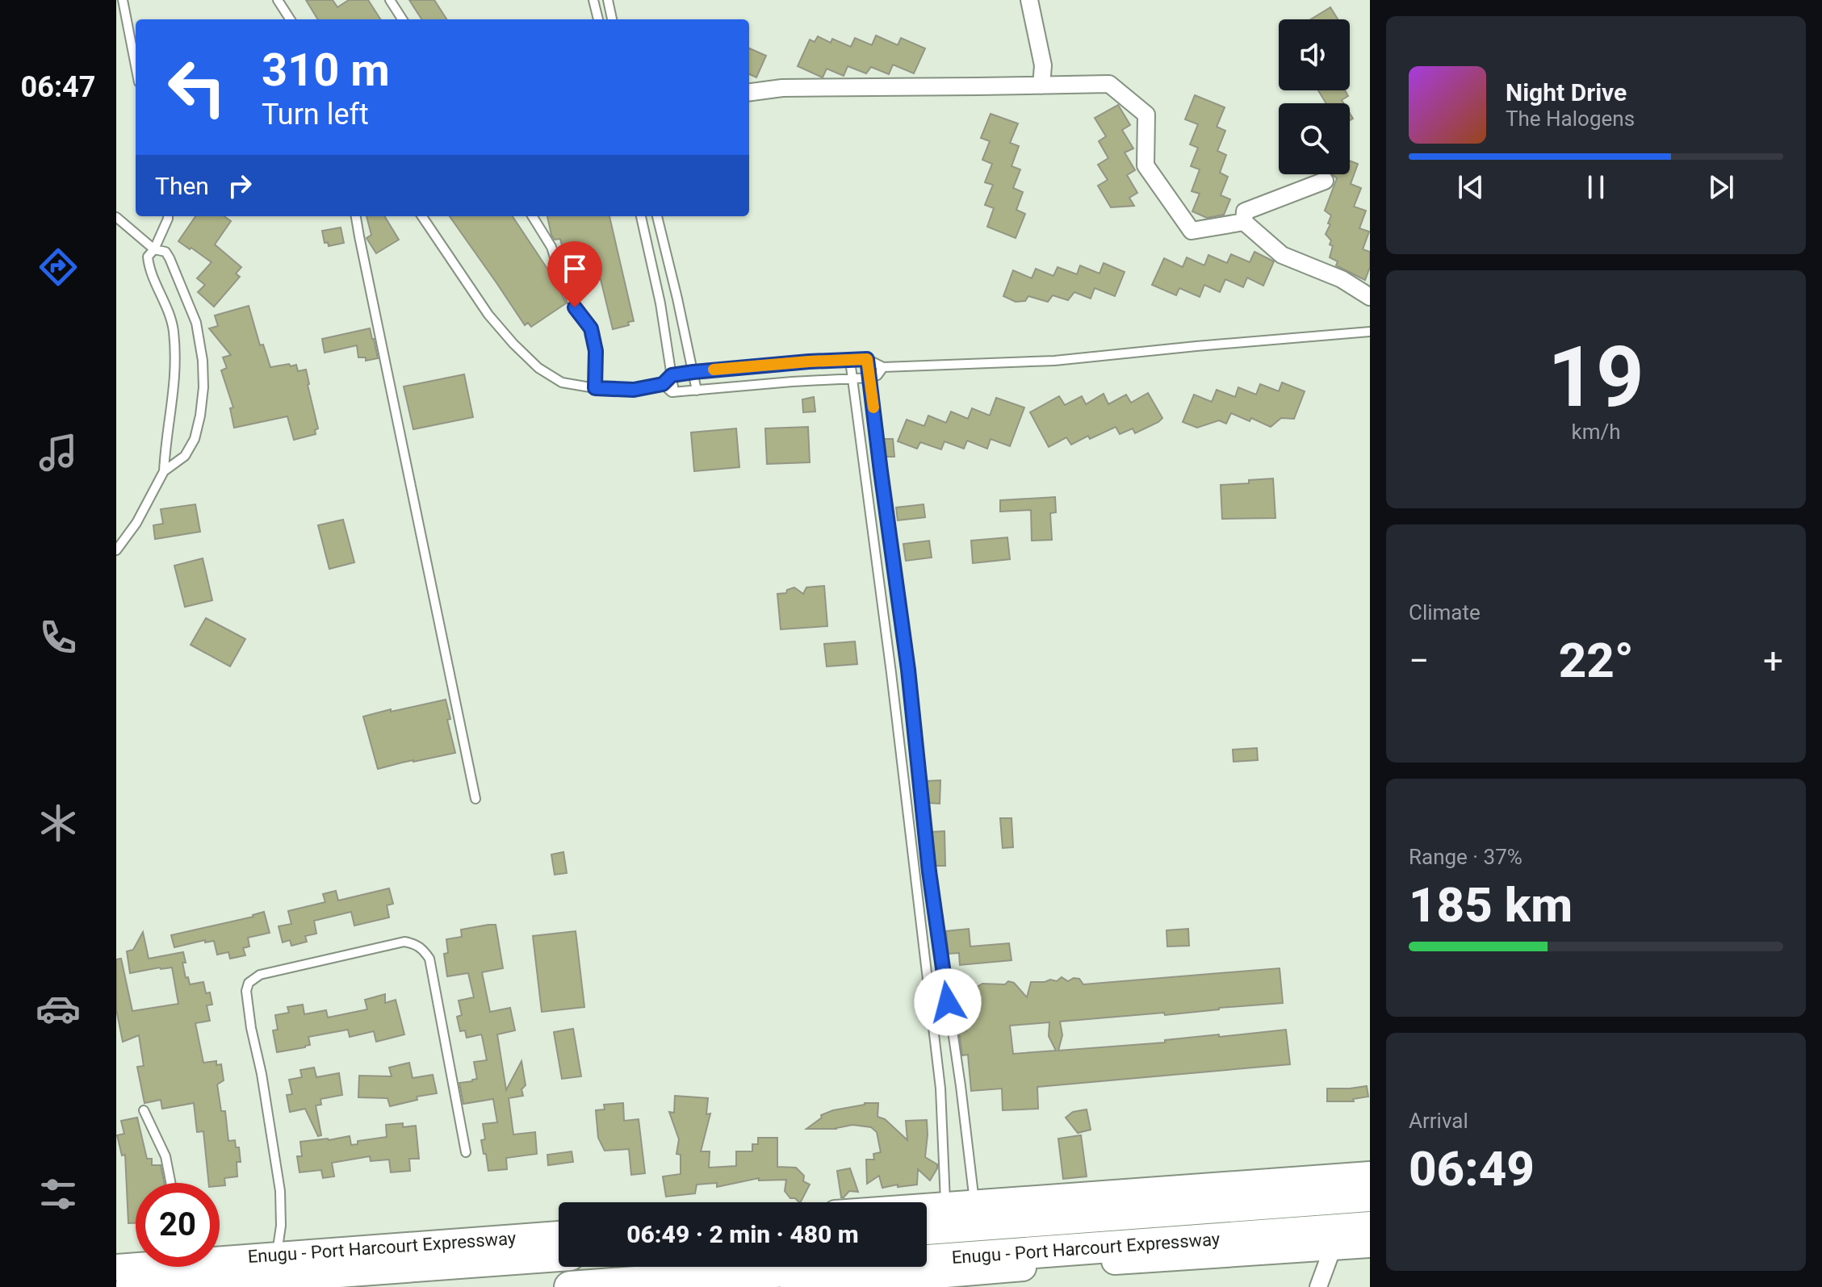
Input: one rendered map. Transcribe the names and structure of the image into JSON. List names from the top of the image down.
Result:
{
  "streets": {
    "highway": ["Enugu - Port Harcourt Expressway"]
  },
  "page": {
    "tabs": "06:47",
    "turn": ["310 m", "Turn left"],
    "song": ["Night Drive", "The Halogens"],
    "then": "Then",
    "tile": [
      ["19", "km/h"],
      "Climate",
      ["Range · 37%", "185 km"],
      ["Arrival", "06:49"]
    ],
    "heat": ["−", "22°", "+"],
    "limit": "20",
    "trip": "06:49 · 2 min · 480 m"
  }
}
